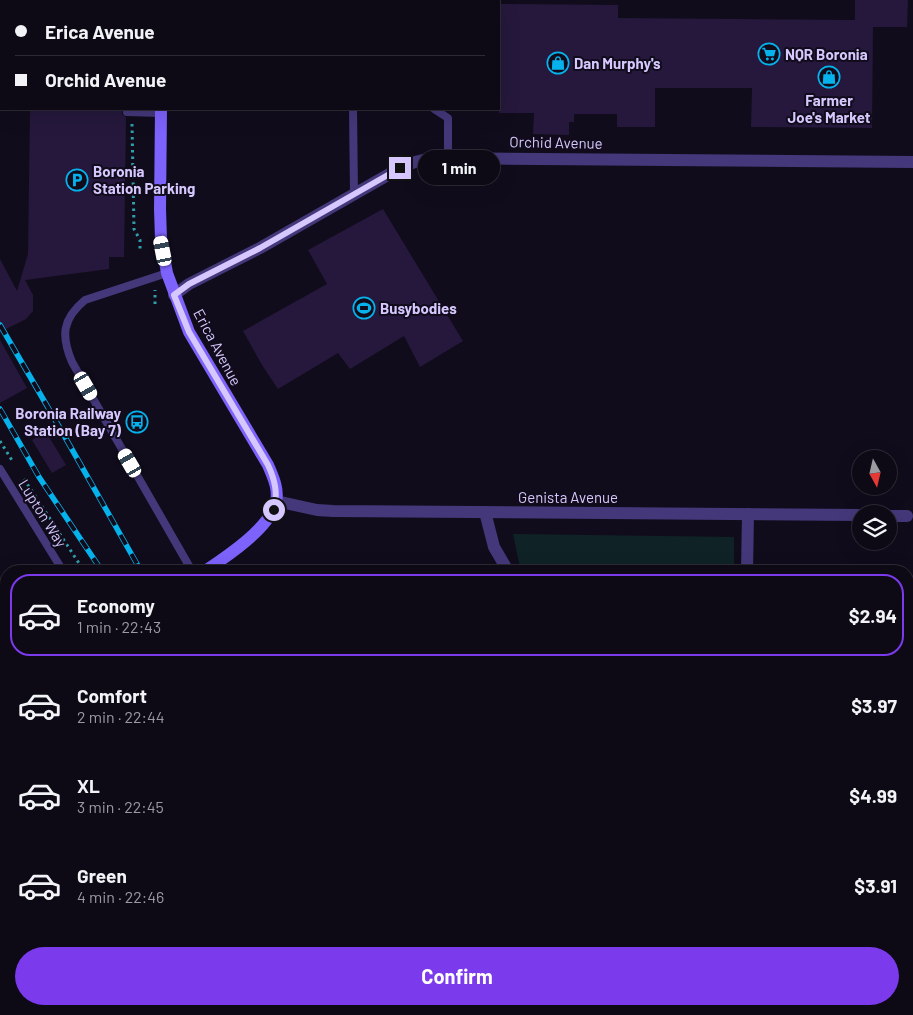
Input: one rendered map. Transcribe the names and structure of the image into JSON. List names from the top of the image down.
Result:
{
  "streets": {
    "main road": ["Erica Avenue"],
    "street": ["Orchid Avenue", "Genista Avenue"],
    "lane": ["Lupton Way"]
  },
  "crossings": [
    ["Orchid Avenue", "Erica Avenue"],
    ["Erica Avenue", "Genista Avenue"]
  ],
  "places": {
    "supermarket": ["NQR Boronia"],
    "shop": ["Dan Murphy's", "Farmer Joe's Market"],
    "parking": ["Boronia Station Parking"],
    "sports": ["Busybodies"],
    "bus stop": ["Boronia Railway Station (Bay 7)"]
  },
  "north": "bottom",
  "page": {
    "banner": ["Erica Avenue", "Orchid Avenue"],
    "bubble": "1 min",
    "list": [
      {
        "name": "Economy",
        "note": "1 min · 22:43",
        "value": "$2.94"
      },
      {
        "name": "Comfort",
        "note": "2 min · 22:44",
        "value": "$3.97"
      },
      {
        "name": "XL",
        "note": "3 min · 22:45",
        "value": "$4.99"
      },
      {
        "name": "Green",
        "note": "4 min · 22:46",
        "value": "$3.91"
      }
    ],
    "buttons": "Confirm"
  }
}
